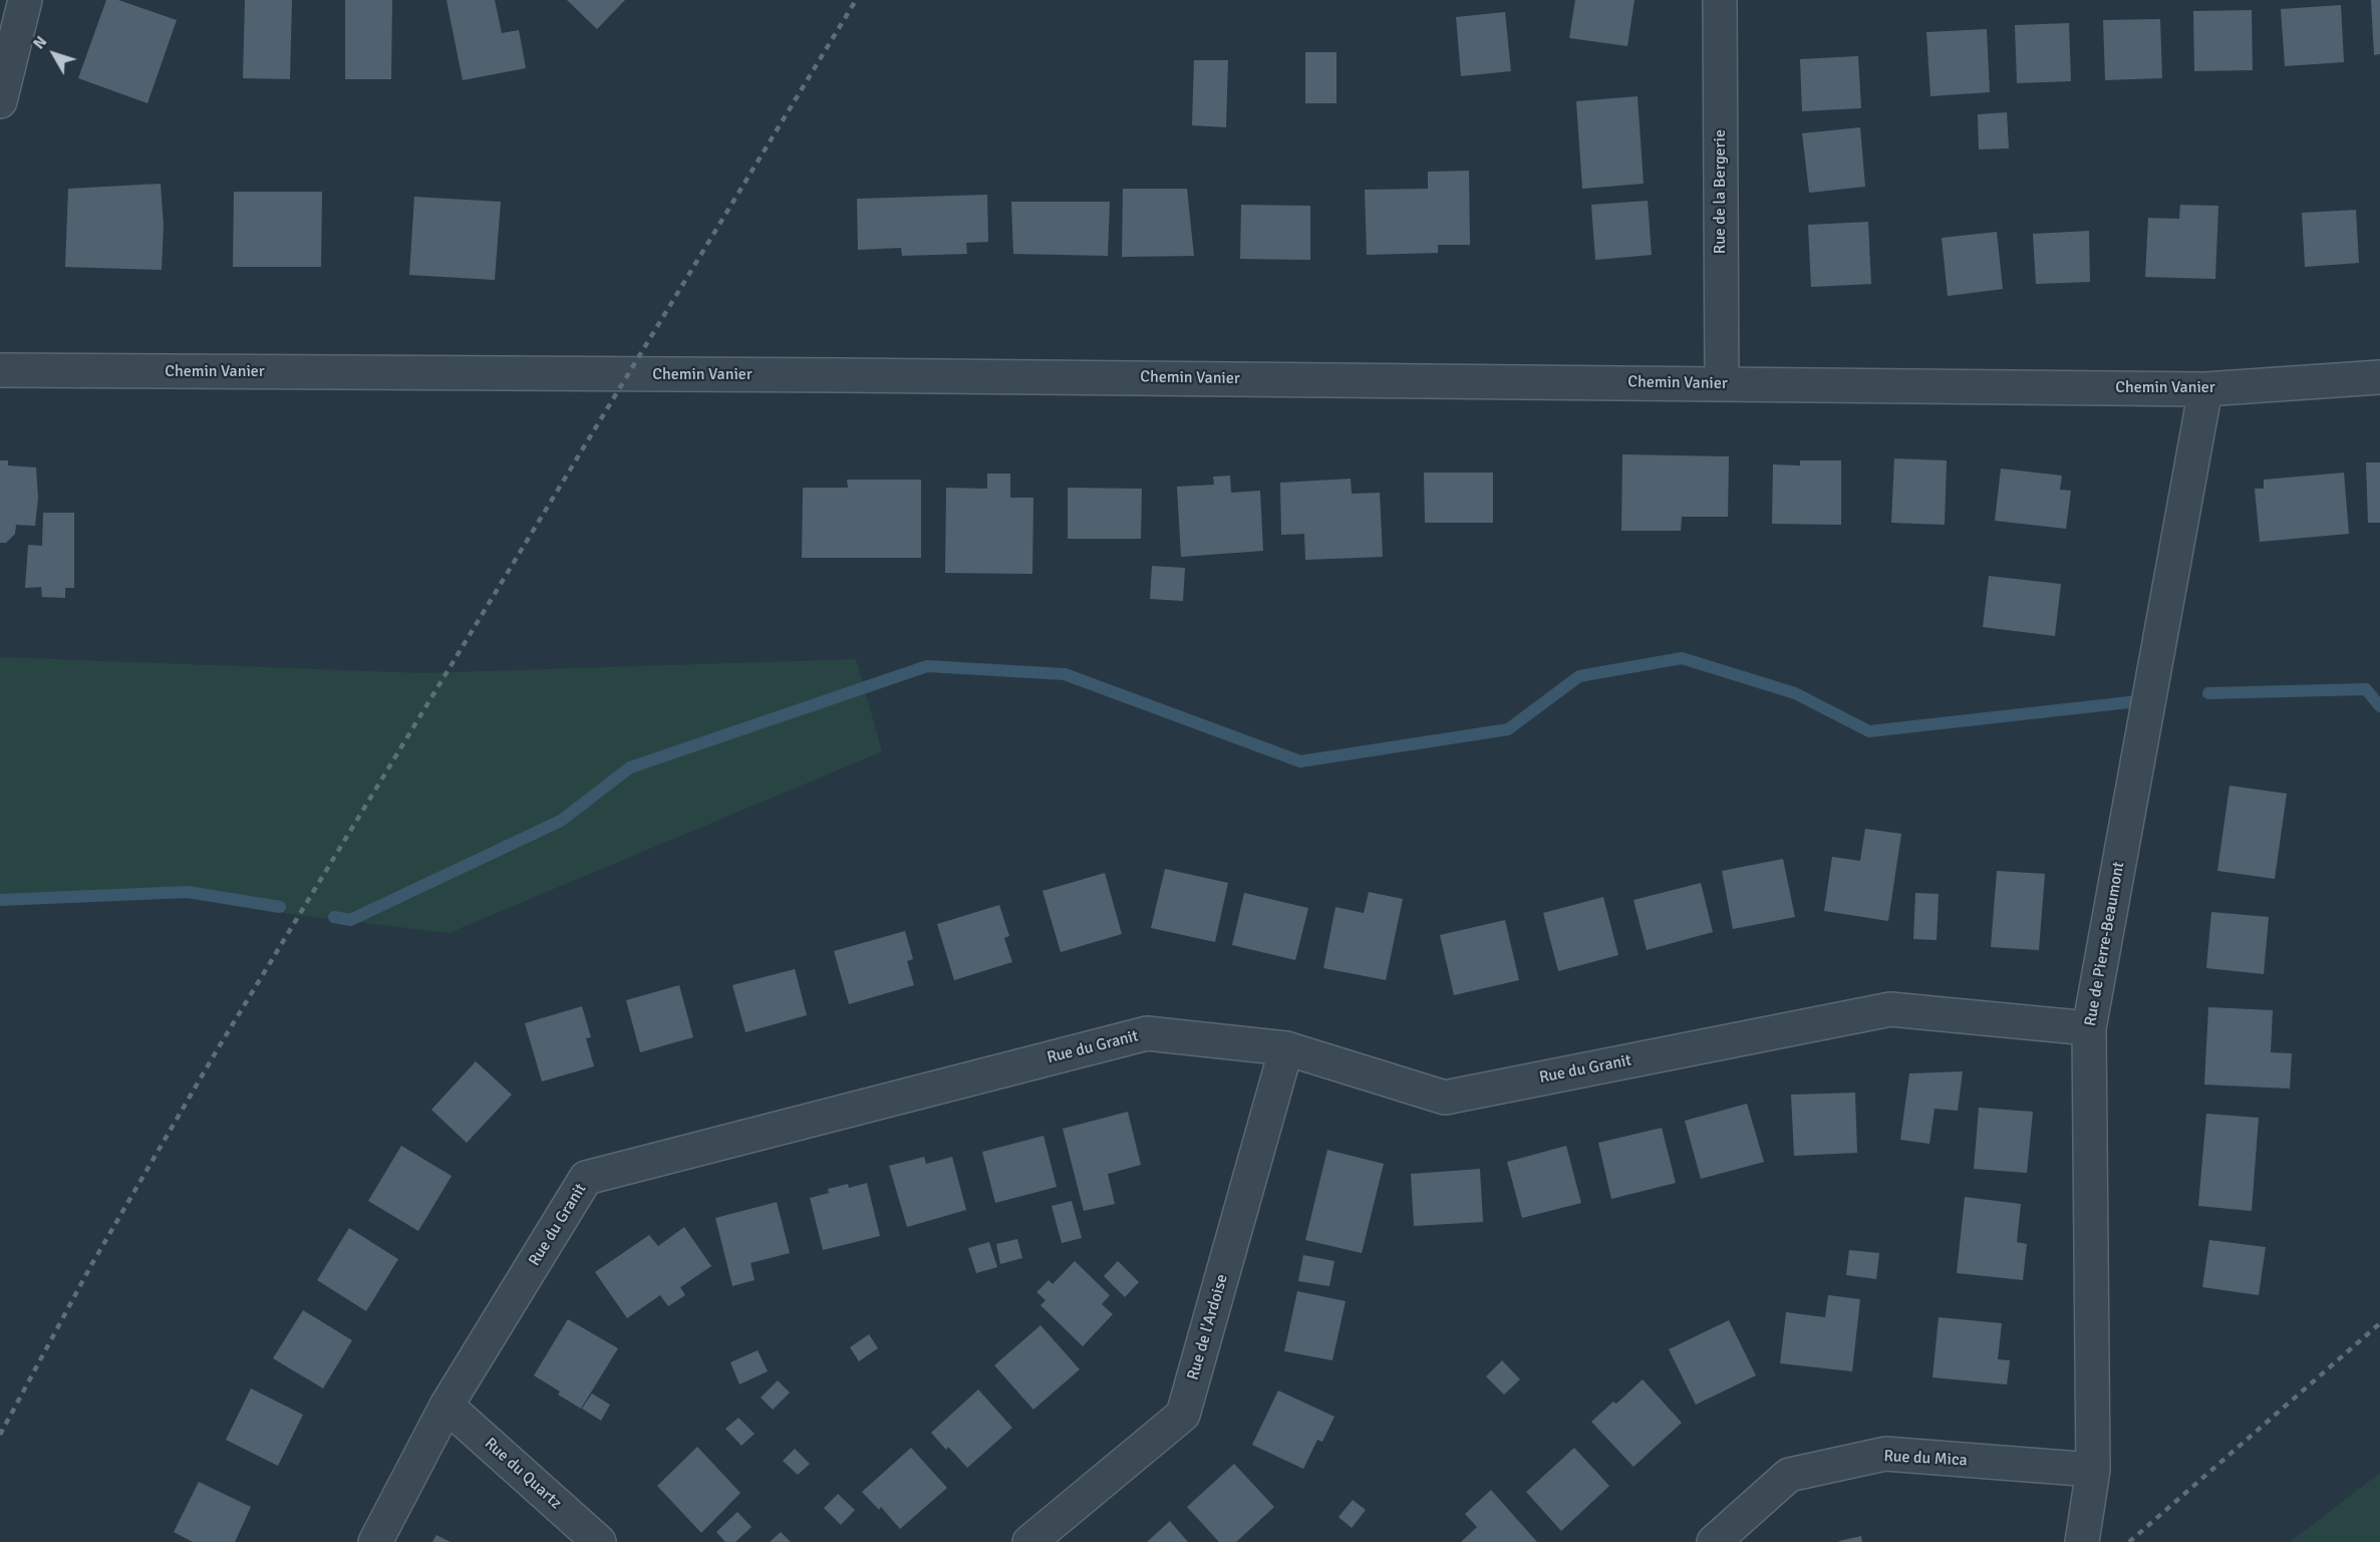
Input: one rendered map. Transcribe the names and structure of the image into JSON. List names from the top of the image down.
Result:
{
  "streets": {
    "street": [
      "Rue de la Bergerie",
      "Chemin Vanier",
      "Rue de Pierre-Beaumont",
      "Rue du Granit",
      "Rue de l'Ardoise",
      "Rue du Mica",
      "Rue du Quartz"
    ]
  },
  "crossings": [
    ["Rue de la Bergerie", "Chemin Vanier"],
    ["Chemin Vanier", "Rue de Pierre-Beaumont"],
    ["Rue de Pierre-Beaumont", "Rue du Granit"],
    ["Rue de Pierre-Beaumont", "Rue du Mica"],
    ["Rue du Granit", "Rue de l'Ardoise"],
    ["Rue du Granit", "Rue du Quartz"]
  ],
  "north": "top left"
}
